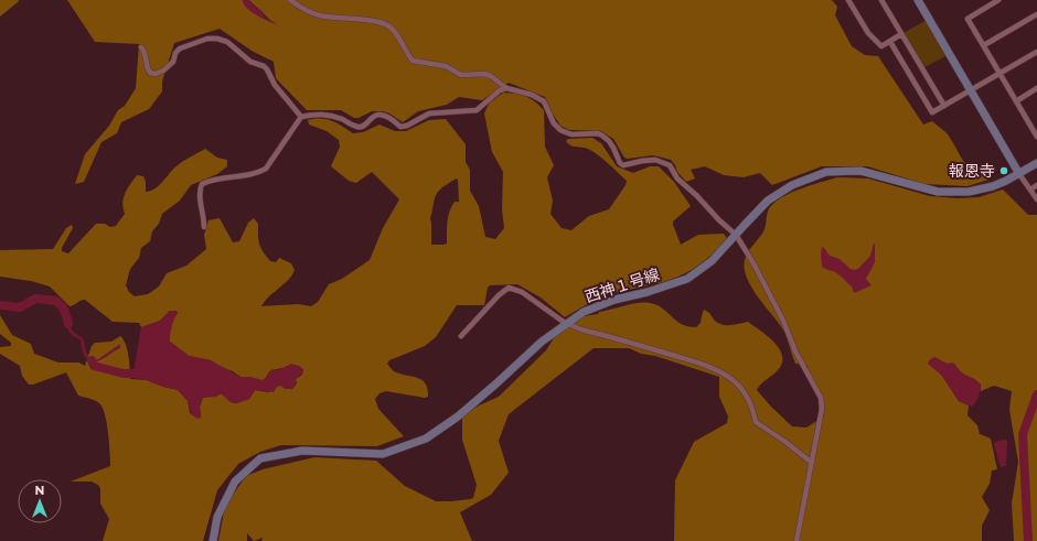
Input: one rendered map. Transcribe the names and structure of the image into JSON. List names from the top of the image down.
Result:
{
  "streets": {
    "street": ["西神１号線"]
  },
  "places": ["報恩寺"],
  "north": "top"
}
